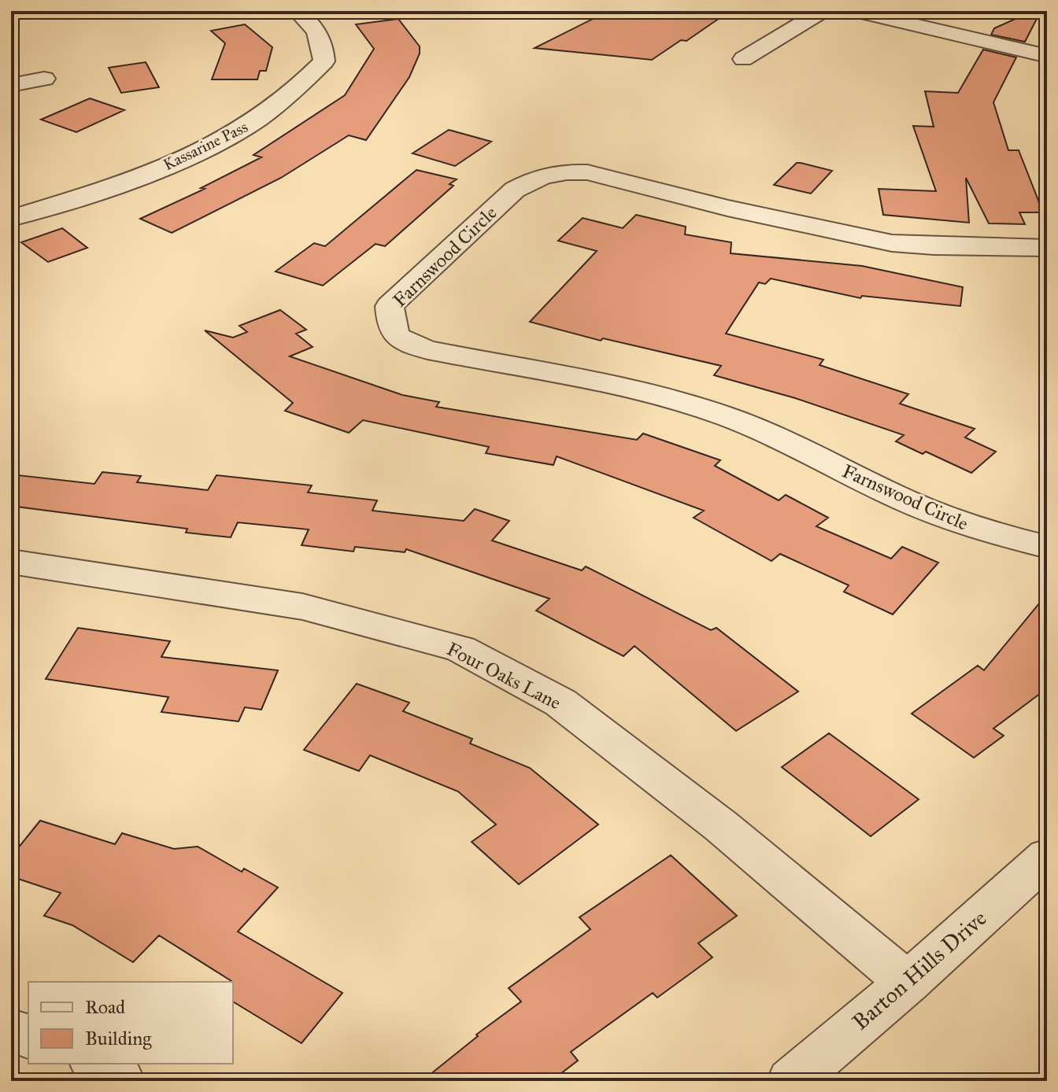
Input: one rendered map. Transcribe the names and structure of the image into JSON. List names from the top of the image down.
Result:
{
  "streets": {
    "street": [
      "Kassarine Pass",
      "Farnswood Circle",
      "Four Oaks Lane",
      "Barton Hills Drive"
    ]
  },
  "crossings": [
    ["Four Oaks Lane", "Barton Hills Drive"]
  ],
  "legend": ["Road", "Building"]
}
